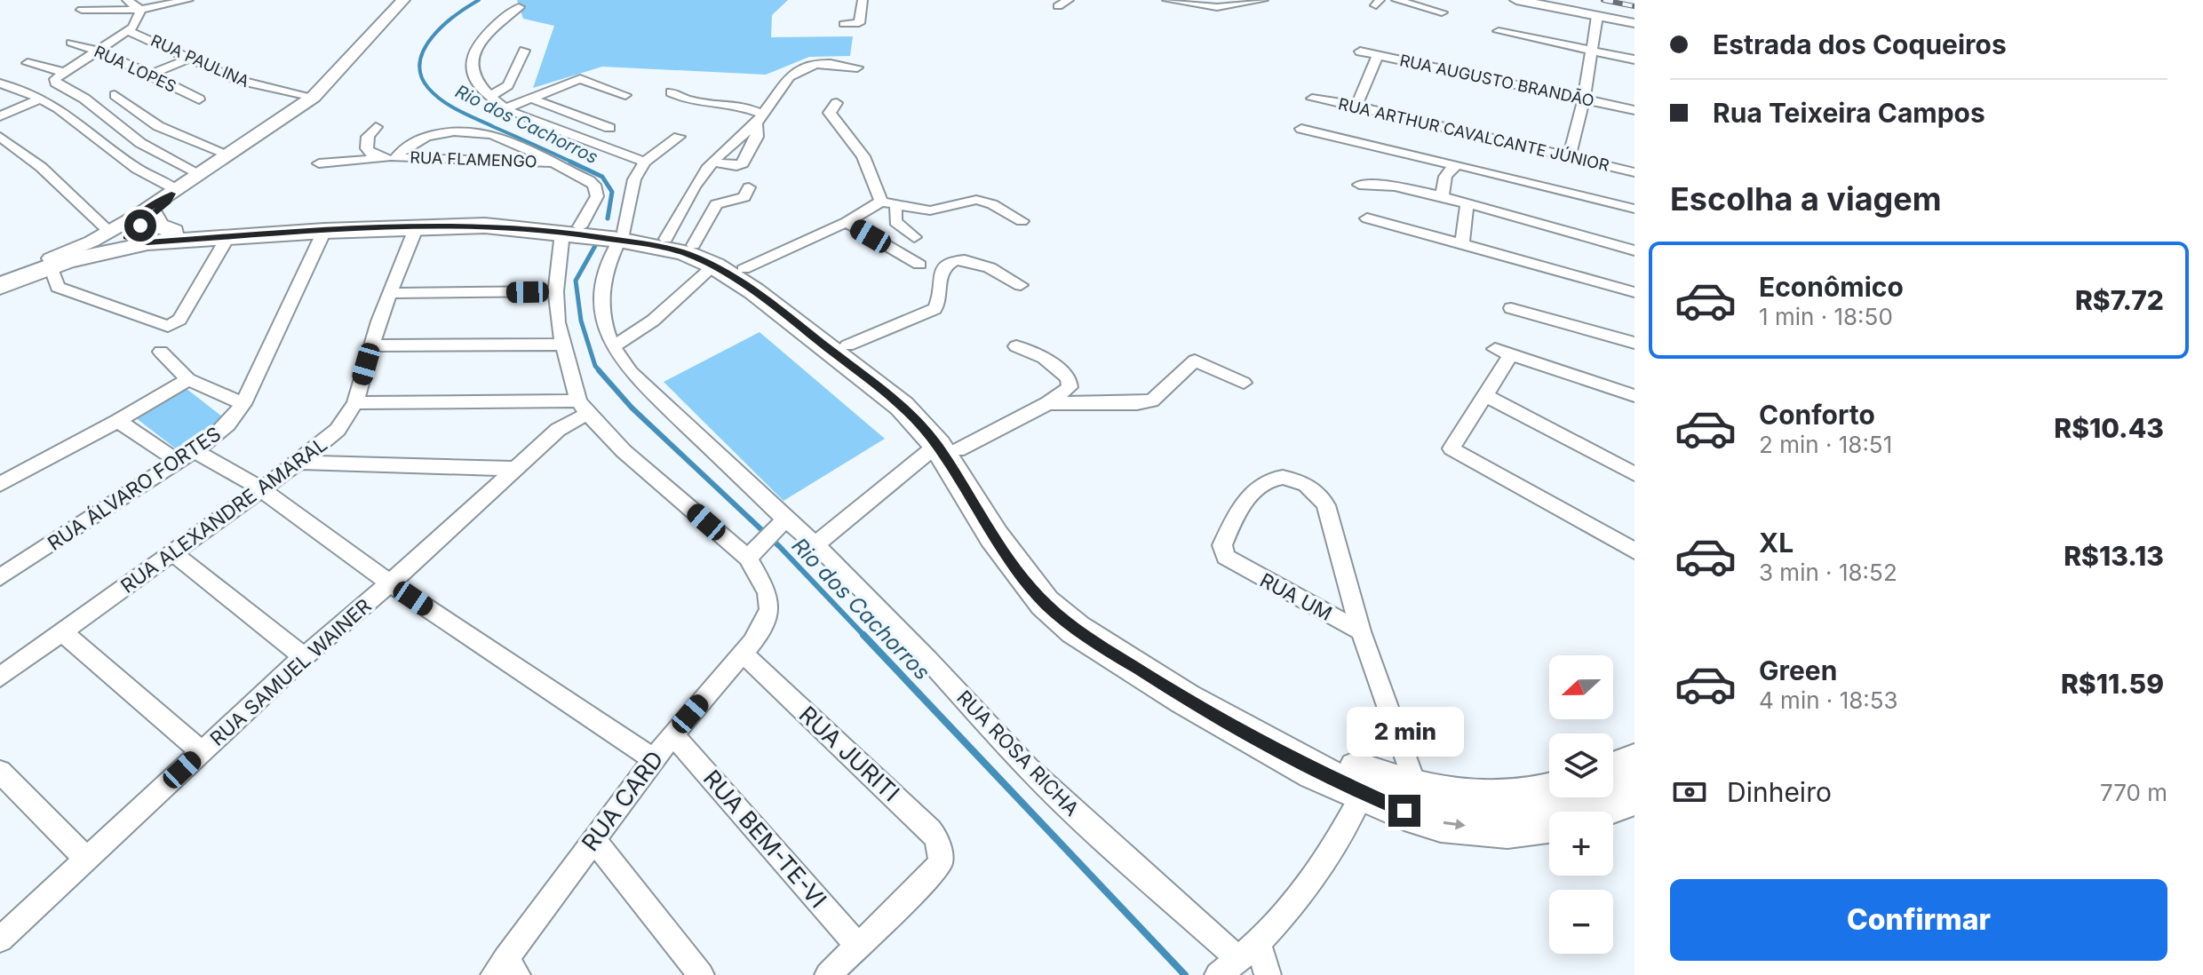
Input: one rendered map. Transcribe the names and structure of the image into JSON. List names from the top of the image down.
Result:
{
  "streets": {
    "street": [
      "RUA PAULINA",
      "RUA LOPES",
      "RUA AUGUSTO BRANDÃO",
      "RUA ARTHUR CAVALCANTE JÚNIOR",
      "RUA FLAMENGO",
      "RUA ÁLVARO FORTES",
      "RUA ALEXANDRE AMARAL",
      "RUA UM",
      "RUA SAMUEL WAINER",
      "RUA ROSA RICHA",
      "RUA JURITI",
      "RUA CARD",
      "RUA BEM-TE-VI"
    ]
  },
  "crossings": [
    ["RUA FLAMENGO", "RUA ROSA RICHA"],
    ["RUA JURITI", "RUA CARD"],
    ["RUA JURITI", "RUA BEM-TE-VI"],
    ["RUA CARD", "RUA BEM-TE-VI"]
  ],
  "water": ["Rio dos Cachorros"],
  "north": "left",
  "page": {
    "banner": ["Estrada dos Coqueiros", "Rua Teixeira Campos"],
    "heading": "Escolha a viagem",
    "list": [
      {
        "name": "Econômico",
        "note": "1 min · 18:50",
        "value": "R$7.72"
      },
      {
        "name": "Conforto",
        "note": "2 min · 18:51",
        "value": "R$10.43"
      },
      {
        "name": "XL",
        "note": "3 min · 18:52",
        "value": "R$13.13"
      },
      {
        "name": "Green",
        "note": "4 min · 18:53",
        "value": "R$11.59"
      }
    ],
    "map_buttons": ["+", "−"],
    "bubble": "2 min",
    "pay": ["Dinheiro", "770 m"],
    "buttons": "Confirmar"
  }
}
